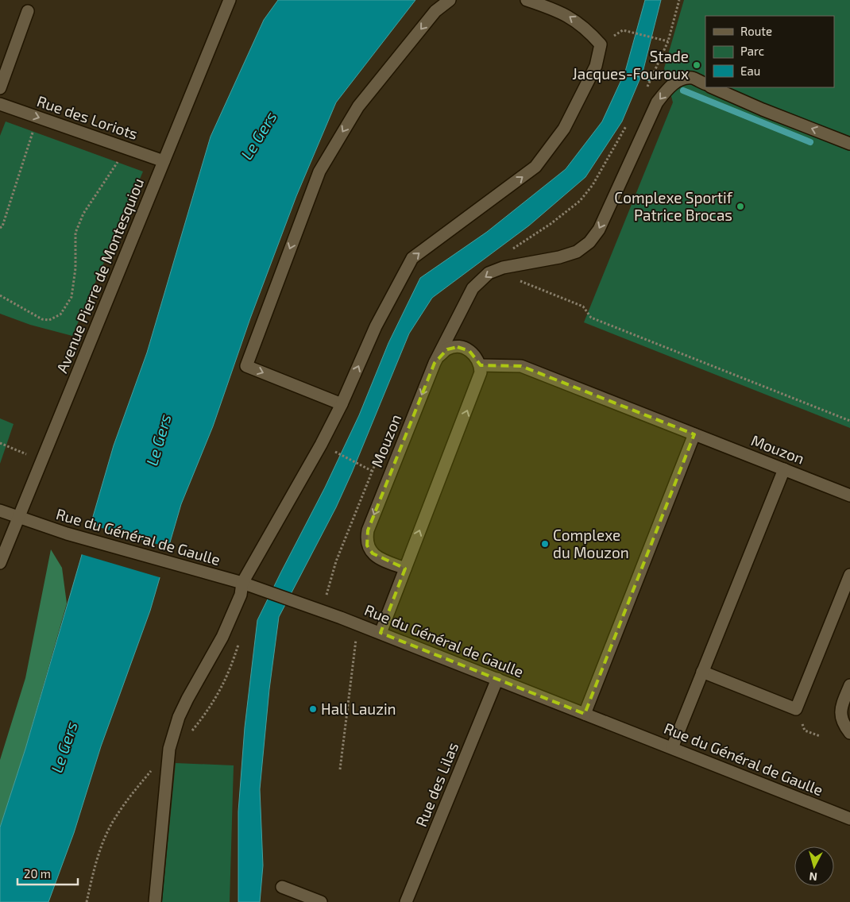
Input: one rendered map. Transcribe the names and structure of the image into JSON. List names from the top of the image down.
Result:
{
  "streets": {
    "street": [
      "Rue des Loriots",
      "Avenue Pierre de Montesquiou",
      "Mouzon",
      "Rue du Général de Gaulle",
      "Rue des Lilas"
    ]
  },
  "crossings": [
    ["Rue des Loriots", "Avenue Pierre de Montesquiou"],
    ["Avenue Pierre de Montesquiou", "Rue du Général de Gaulle"],
    ["Rue du Général de Gaulle", "Rue des Lilas"]
  ],
  "water": ["Le Gers"],
  "places": [
    "Stade Jacques-Fouroux",
    "Complexe Sportif Patrice Brocas",
    "Complexe du Mouzon",
    "Hall Lauzin"
  ],
  "legend": ["Route", "Parc", "Eau"],
  "scale_bar": "20 m",
  "north": "bottom"
}
